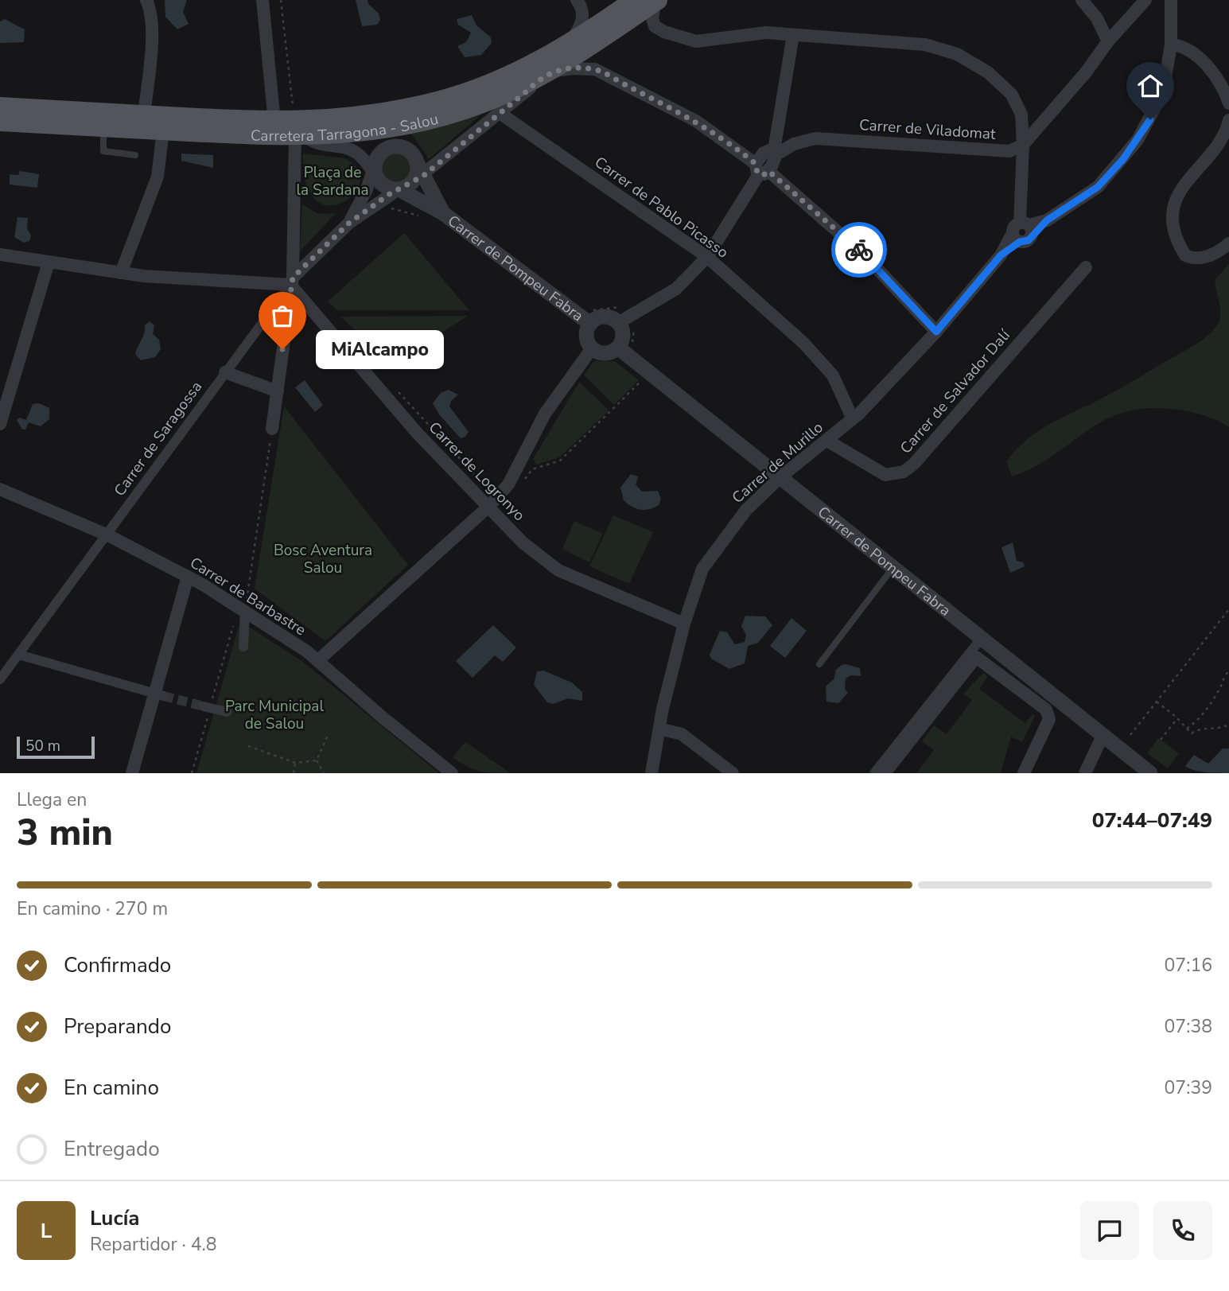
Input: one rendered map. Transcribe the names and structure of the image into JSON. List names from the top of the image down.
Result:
{
  "streets": {
    "main road": ["Carretera Tarragona - Salou"],
    "street": [
      "Carrer de Viladomat",
      "Carrer de Pablo Picasso",
      "Carrer de Pompeu Fabra",
      "Carrer de Salvador Dalí",
      "Carrer de Saragossa",
      "Carrer de Murillo",
      "Carrer de Logronyo",
      "Carrer de Barbastre"
    ]
  },
  "crossings": [
    ["Carretera Tarragona - Salou", "Carrer de Pompeu Fabra"],
    ["Carrer de Pablo Picasso", "Carrer de Murillo"],
    ["Carrer de Pompeu Fabra", "Carrer de Saragossa"],
    ["Carrer de Pompeu Fabra", "Carrer de Murillo"],
    ["Carrer de Salvador Dalí", "Carrer de Murillo"],
    ["Carrer de Saragossa", "Carrer de Logronyo"],
    ["Carrer de Saragossa", "Carrer de Barbastre"],
    ["Carrer de Murillo", "Carrer de Logronyo"]
  ],
  "parks": ["Plaça de la Sardana", "Bosc Aventura Salou", "Parc Municipal de Salou"],
  "places": ["MiAlcampo"],
  "scale_bar": "50 m",
  "page": {
    "bubble": "MiAlcampo",
    "scale": "50 m",
    "heading": ["3 min", "Llega en", "07:44–07:49"],
    "panel": ["Lucía", "Repartidor · 4.8"],
    "bar": "En camino · 270 m",
    "list": [
      ["Confirmado", "07:16"],
      ["Preparando", "07:38"],
      ["En camino", "07:39"],
      "Entregado"
    ],
    "round": "L"
  }
}
